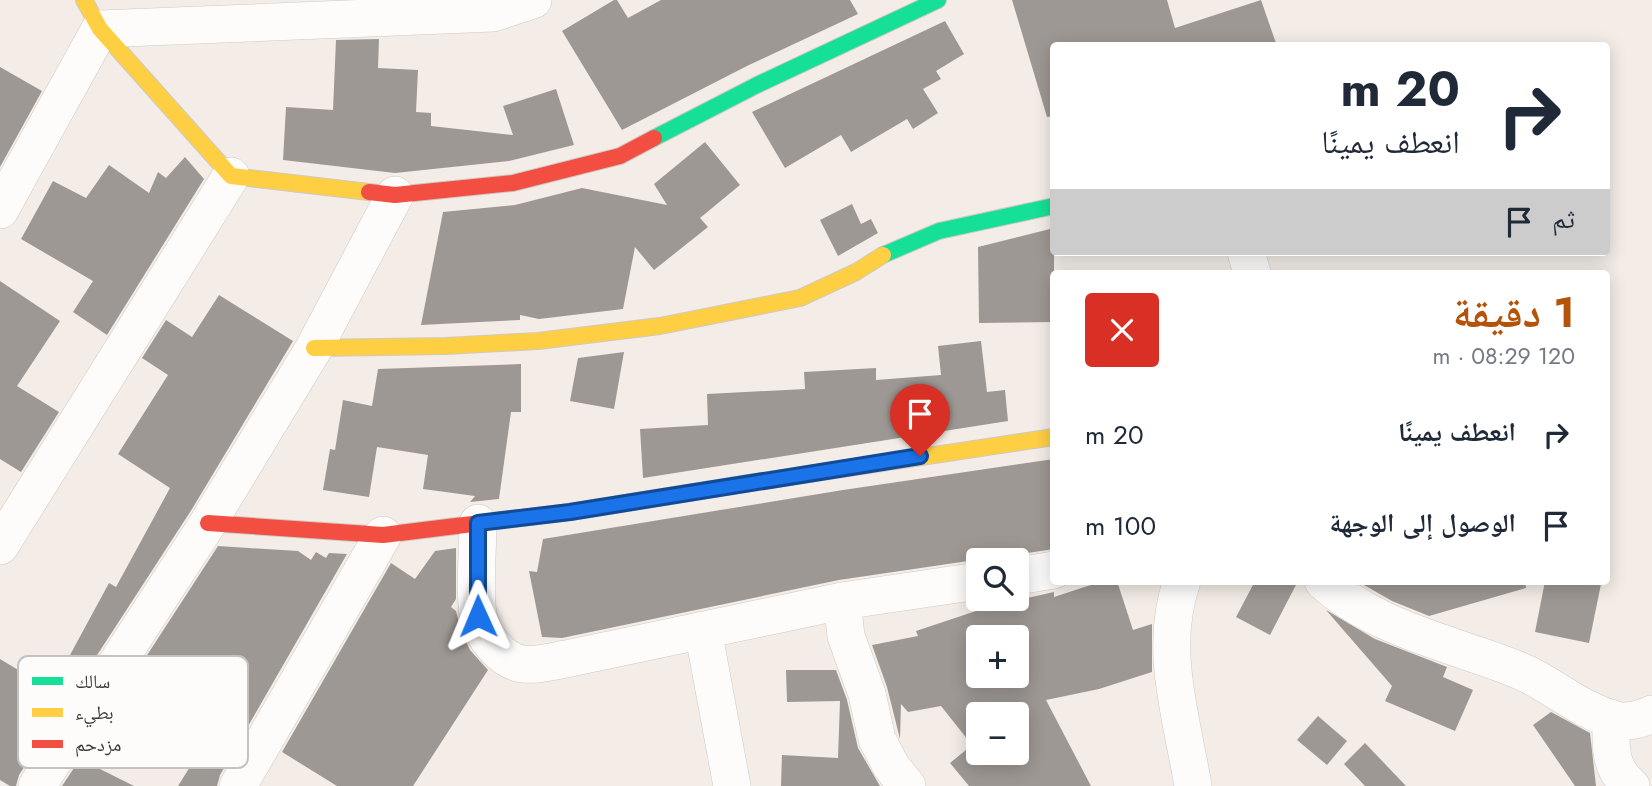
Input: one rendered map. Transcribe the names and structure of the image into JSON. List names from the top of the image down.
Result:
{
  "legend": ["سالك", "بطيء", "مزدحم"],
  "page": {
    "turn": ["20 m", "انعطف يمينًا"],
    "then": "ثم",
    "heading": ["1 دقيقة", "120 m · 08:29"],
    "list": [
      {
        "name": "انعطف يمينًا",
        "value": "20 m"
      },
      {
        "name": "الوصول إلى الوجهة",
        "value": "100 m"
      }
    ],
    "map_buttons": ["+", "−"]
  }
}
